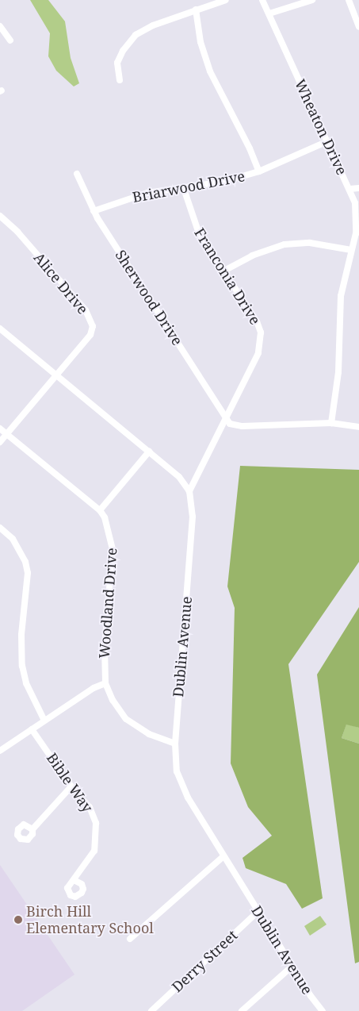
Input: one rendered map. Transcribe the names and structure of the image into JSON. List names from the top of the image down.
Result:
{
  "streets": {
    "street": [
      "Wheaton Drive",
      "Briarwood Drive",
      "Franconia Drive",
      "Alice Drive",
      "Sherwood Drive",
      "Woodland Drive",
      "Dublin Avenue",
      "Bible Way",
      "Derry Street"
    ]
  },
  "crossings": [
    ["Wheaton Drive", "Briarwood Drive"],
    ["Briarwood Drive", "Franconia Drive"],
    ["Briarwood Drive", "Sherwood Drive"],
    ["Franconia Drive", "Sherwood Drive"],
    ["Franconia Drive", "Dublin Avenue"],
    ["Alice Drive", "Woodland Drive"],
    ["Woodland Drive", "Dublin Avenue"],
    ["Dublin Avenue", "Derry Street"]
  ],
  "places": ["Birch Hill Elementary School"]
}
